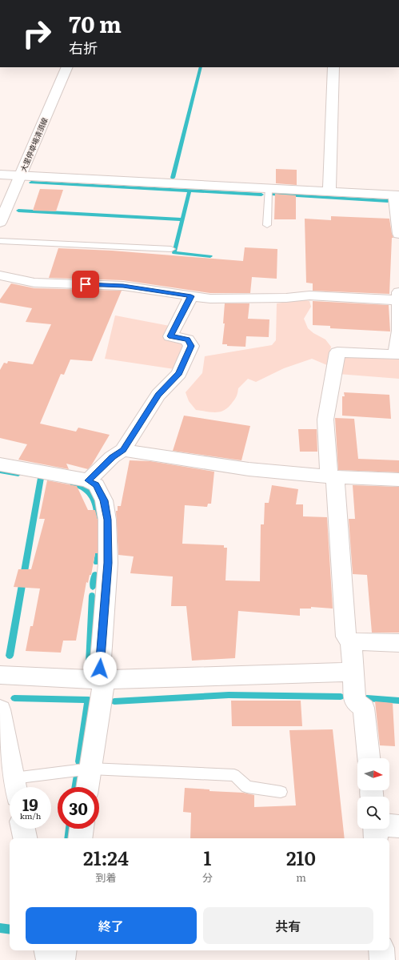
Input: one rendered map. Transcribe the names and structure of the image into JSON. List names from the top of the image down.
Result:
{
  "streets": {
    "street": ["大里停車場清須線"]
  },
  "north": "right",
  "page": {
    "turn": ["70 m", "右折"],
    "speed": "19 km/h",
    "limit": "30",
    "eta": [
      "21:24",
      "到着",
      "1",
      "分",
      "210",
      "m"
    ],
    "buttons": ["終了", "共有"]
  }
}
